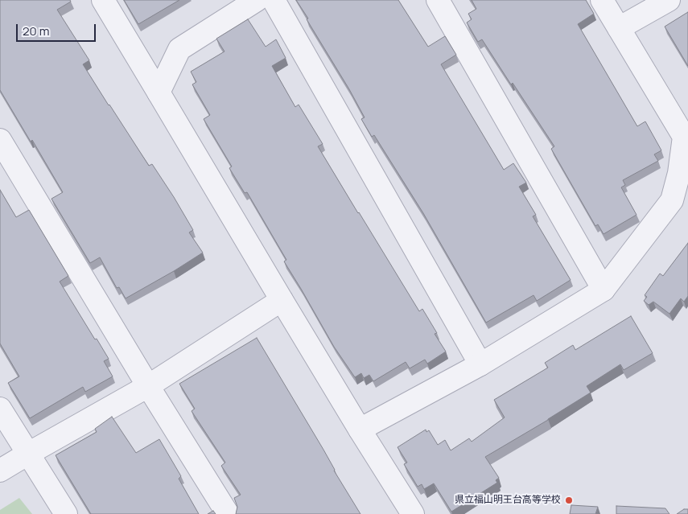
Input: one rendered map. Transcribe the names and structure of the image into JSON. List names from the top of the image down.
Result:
{
  "places": ["県立福山明王台高等学校"],
  "scale_bar": "20 m"
}
